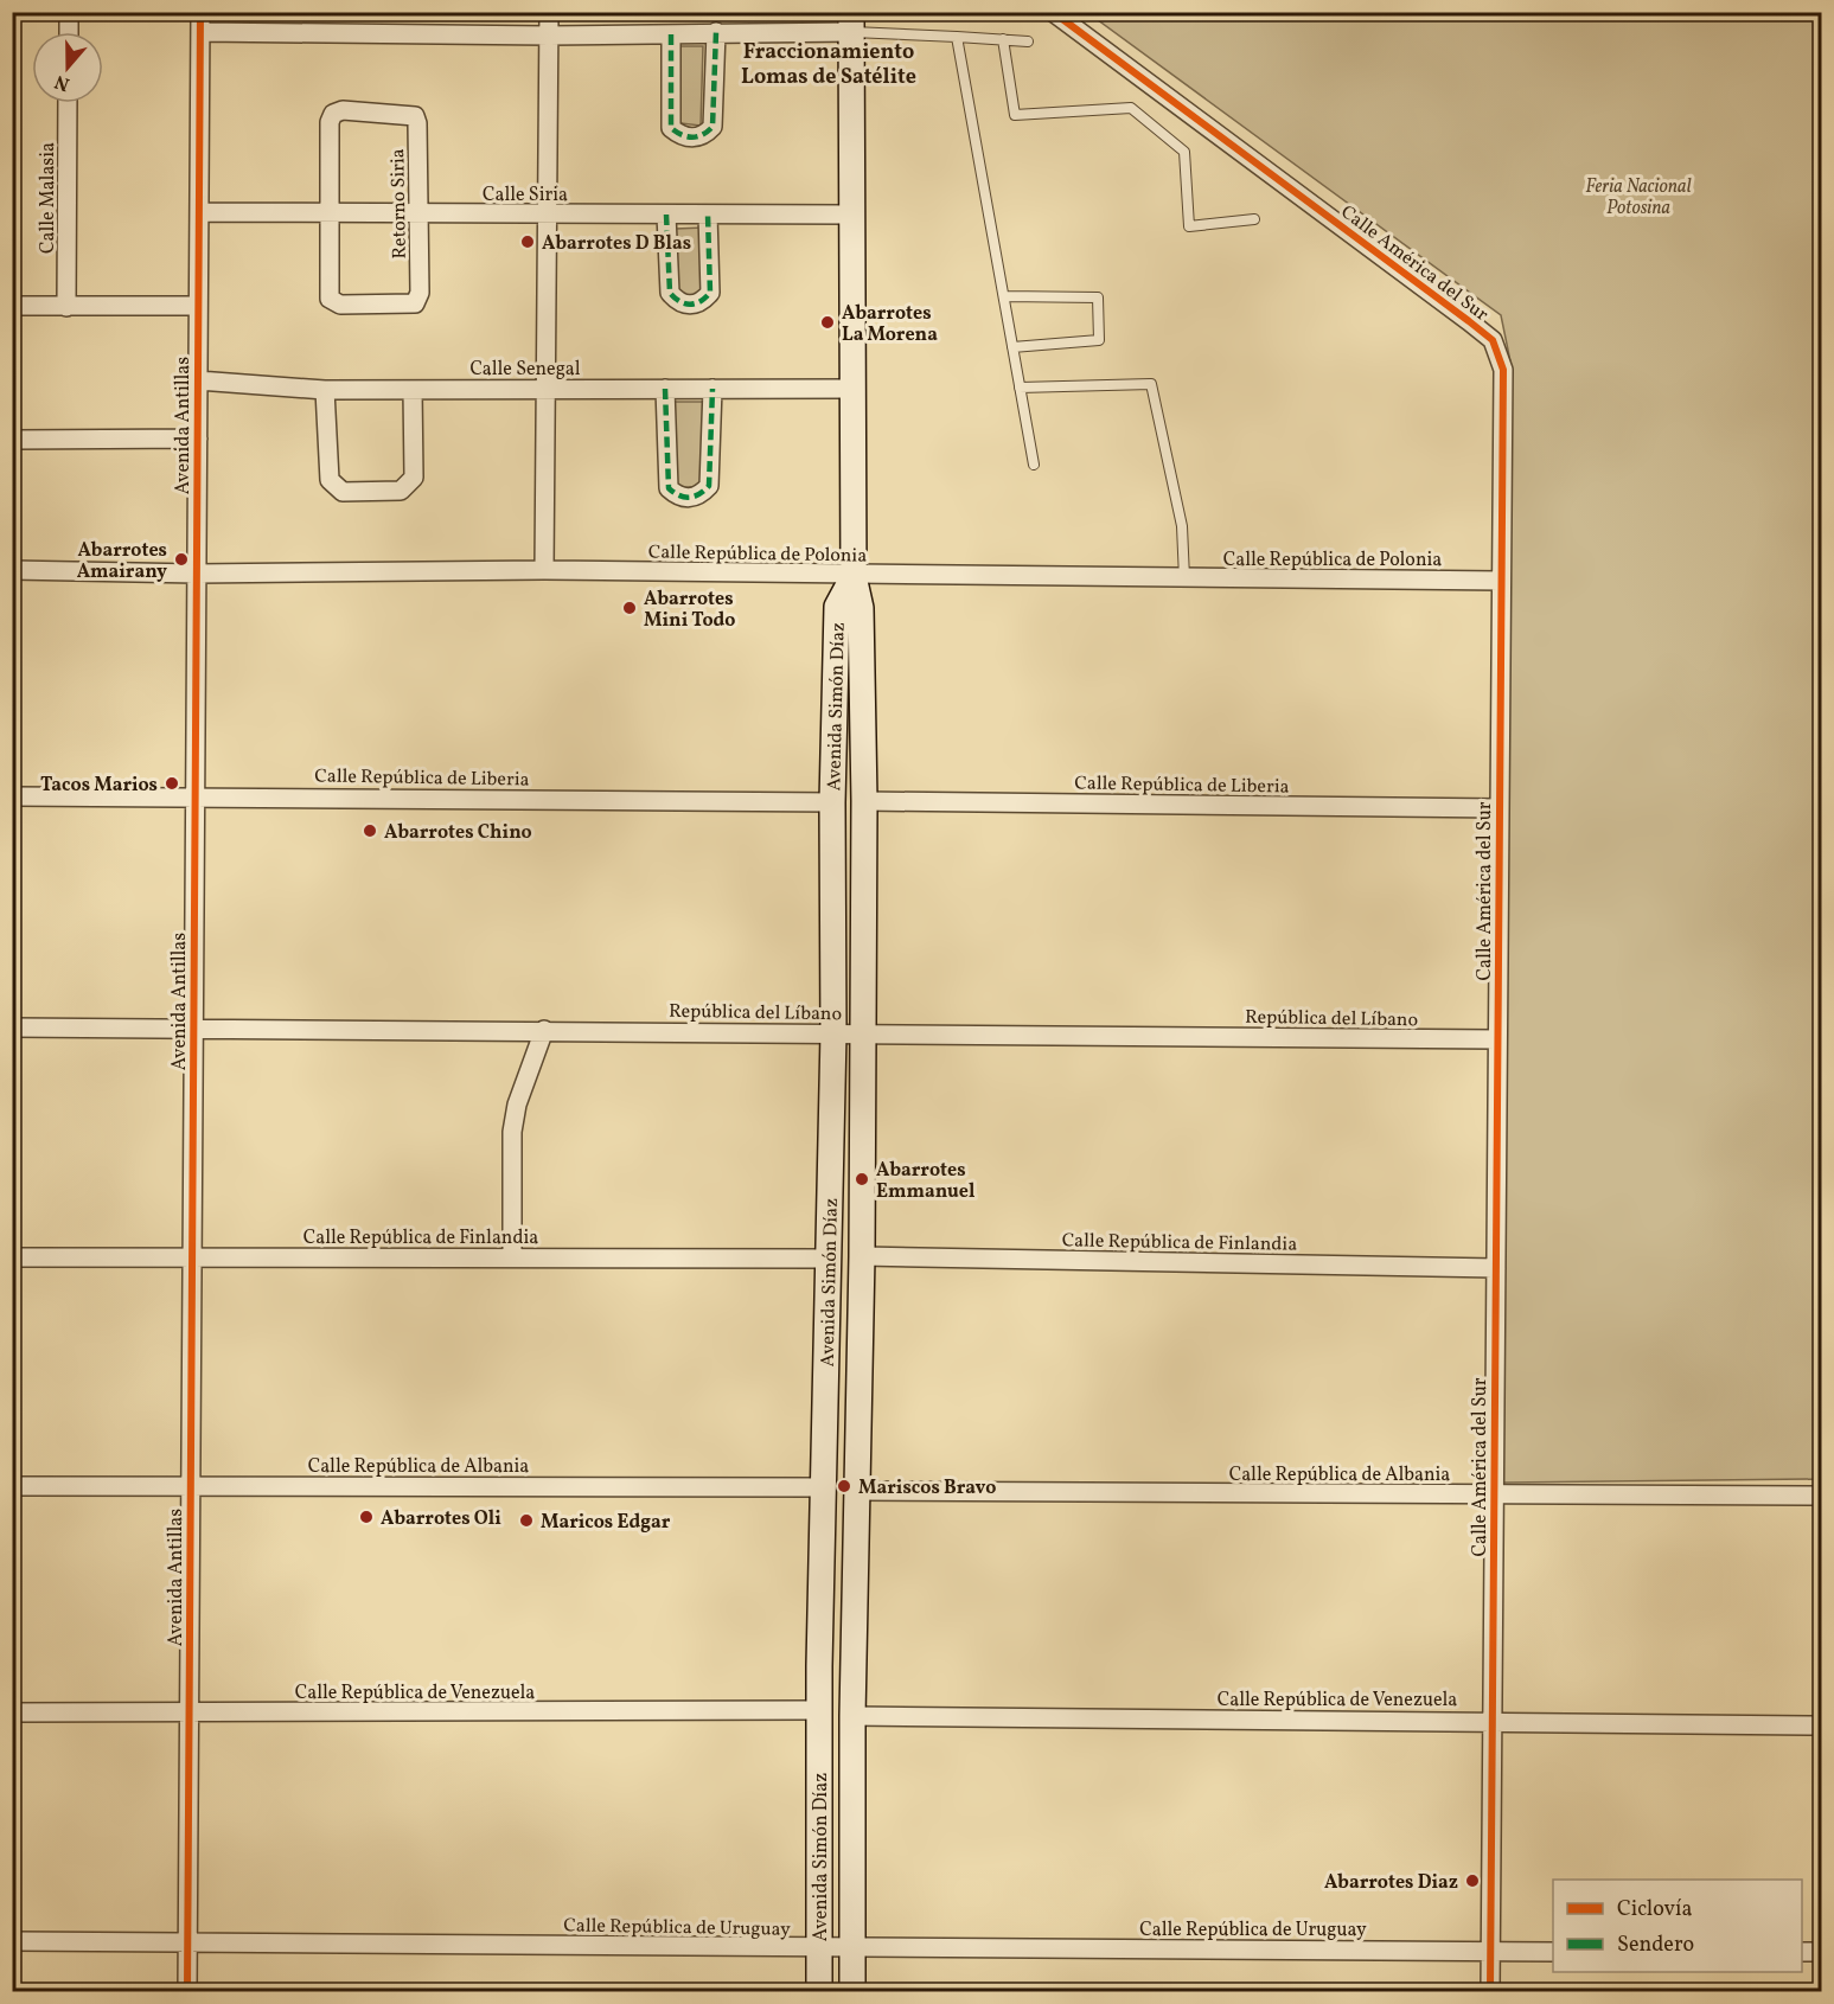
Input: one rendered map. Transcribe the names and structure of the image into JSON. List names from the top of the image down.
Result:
{
  "streets": {
    "main road": ["Avenida Simón Díaz"],
    "street": [
      "Calle Siria",
      "Calle Malasia",
      "Retorno Siria",
      "Calle América del Sur",
      "Calle Senegal",
      "Avenida Antillas",
      "Calle República de Polonia",
      "Calle República de Liberia",
      "República del Líbano",
      "Calle República de Finlandia",
      "Calle República de Albania",
      "Calle República de Venezuela",
      "Calle República de Uruguay"
    ]
  },
  "crossings": [
    ["Calle Siria", "Retorno Siria"],
    ["Calle Siria", "Avenida Antillas"],
    ["Calle Siria", "Avenida Simón Díaz"],
    ["Calle América del Sur", "Calle República de Polonia"],
    ["Calle América del Sur", "Calle República de Liberia"],
    ["Calle América del Sur", "República del Líbano"],
    ["Calle América del Sur", "Calle República de Finlandia"],
    ["Calle América del Sur", "Calle República de Albania"],
    ["Calle América del Sur", "Calle República de Venezuela"],
    ["Calle América del Sur", "Calle República de Uruguay"],
    ["Calle Senegal", "Avenida Antillas"],
    ["Calle Senegal", "Avenida Simón Díaz"],
    ["Avenida Antillas", "Calle República de Polonia"],
    ["Avenida Antillas", "Calle República de Liberia"],
    ["Avenida Antillas", "República del Líbano"],
    ["Avenida Antillas", "Calle República de Finlandia"],
    ["Avenida Antillas", "Calle República de Albania"],
    ["Avenida Antillas", "Calle República de Venezuela"],
    ["Avenida Antillas", "Calle República de Uruguay"],
    ["Calle República de Polonia", "Avenida Simón Díaz"],
    ["Avenida Simón Díaz", "Calle República de Liberia"],
    ["Avenida Simón Díaz", "República del Líbano"],
    ["Avenida Simón Díaz", "Calle República de Finlandia"],
    ["Avenida Simón Díaz", "Calle República de Albania"],
    ["Avenida Simón Díaz", "Calle República de Venezuela"],
    ["Avenida Simón Díaz", "Calle República de Uruguay"]
  ],
  "districts": ["Fraccionamiento Lomas de Satélite"],
  "parks": ["Feria Nacional Potosina"],
  "places": [
    "Abarrotes D Blas",
    "Abarrotes La Morena",
    "Abarrotes Amairany",
    "Abarrotes Mini Todo",
    "Tacos Marios",
    "Abarrotes Chino",
    "Abarrotes Emmanuel",
    "Mariscos Bravo",
    "Abarrotes Oli",
    "Maricos Edgar",
    "Abarrotes Diaz"
  ],
  "legend": ["Ciclovía", "Sendero"],
  "north": "bottom"
}
